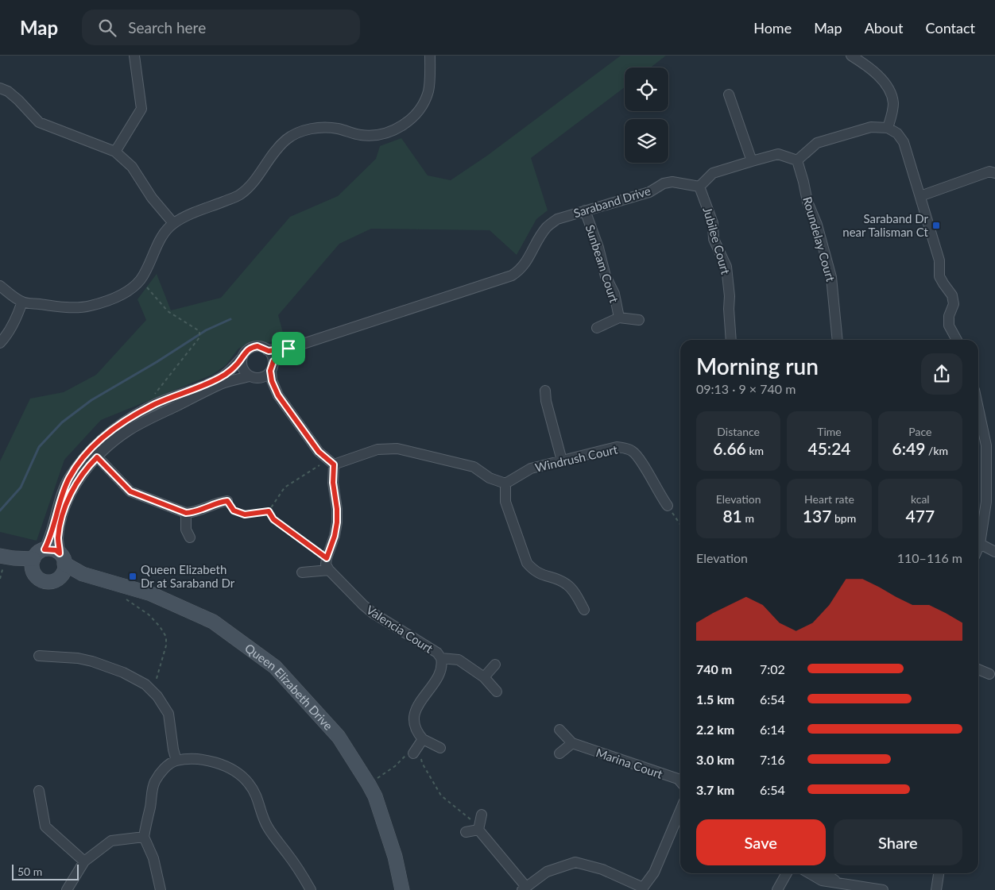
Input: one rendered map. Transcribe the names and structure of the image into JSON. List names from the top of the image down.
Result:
{
  "streets": {
    "street": [
      "Saraband Drive",
      "Roundelay Court",
      "Jubilee Court",
      "Sunbeam Court",
      "Windrush Court",
      "Valencia Court",
      "Queen Elizabeth Drive",
      "Marina Court"
    ]
  },
  "crossings": [
    ["Saraband Drive", "Jubilee Court"],
    ["Saraband Drive", "Sunbeam Court"]
  ],
  "places": {
    "transit": ["Saraband Dr near Talisman Ct", "Queen Elizabeth Dr at Saraband Dr"]
  },
  "scale_bar": "50 m",
  "page": {
    "header": "Map",
    "search": "Search here",
    "nav": [
      "Home",
      "Map",
      "About",
      "Contact"
    ],
    "heading": ["Morning run", "09:13 · 9 × 740 m"],
    "stats": [
      ["Distance", "6.66 km"],
      ["Time", "45:24"],
      ["Pace", "6:49 /km"],
      ["Elevation", "81 m"],
      ["Heart rate", "137 bpm"],
      ["kcal", "477"]
    ],
    "chart": ["Elevation", "110–116 m"],
    "list": [
      {
        "name": "740 m",
        "note": "7:02"
      },
      {
        "name": "1.5 km",
        "note": "6:54"
      },
      {
        "name": "2.2 km",
        "note": "6:14"
      },
      {
        "name": "3.0 km",
        "note": "7:16"
      },
      {
        "name": "3.7 km",
        "note": "6:54"
      }
    ],
    "buttons": ["Save", "Share"],
    "scale": "50 m"
  }
}
